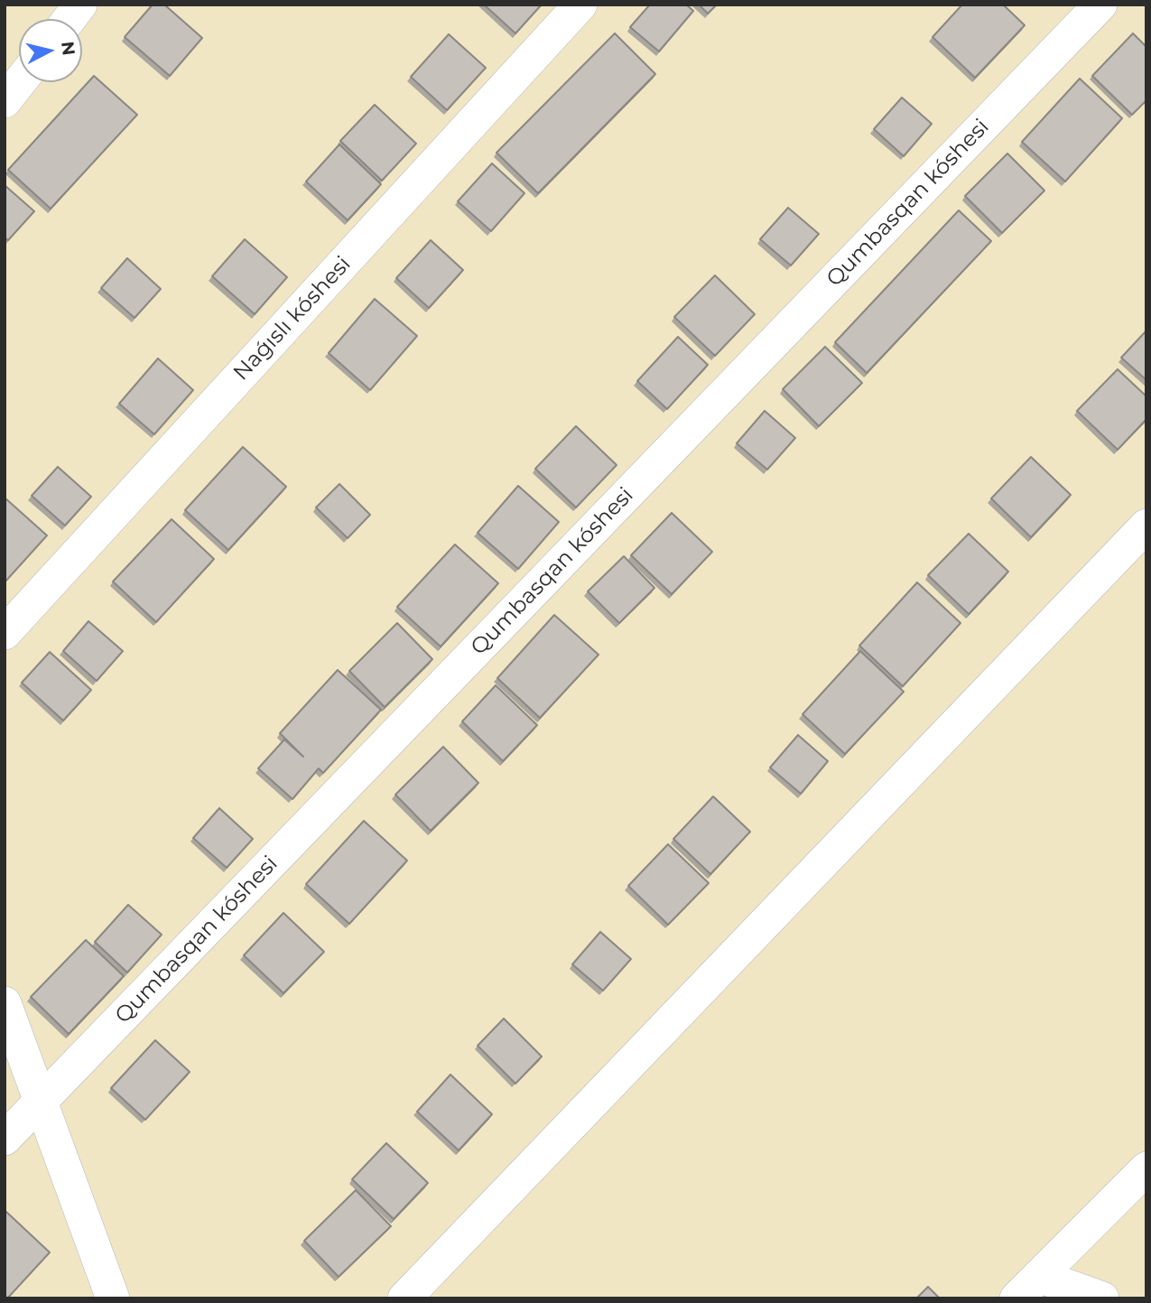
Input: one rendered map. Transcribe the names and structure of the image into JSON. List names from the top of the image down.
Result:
{
  "streets": {
    "street": ["Qumbasqan kóshesi", "Naǵıslı kóshesi"]
  },
  "north": "right"
}
